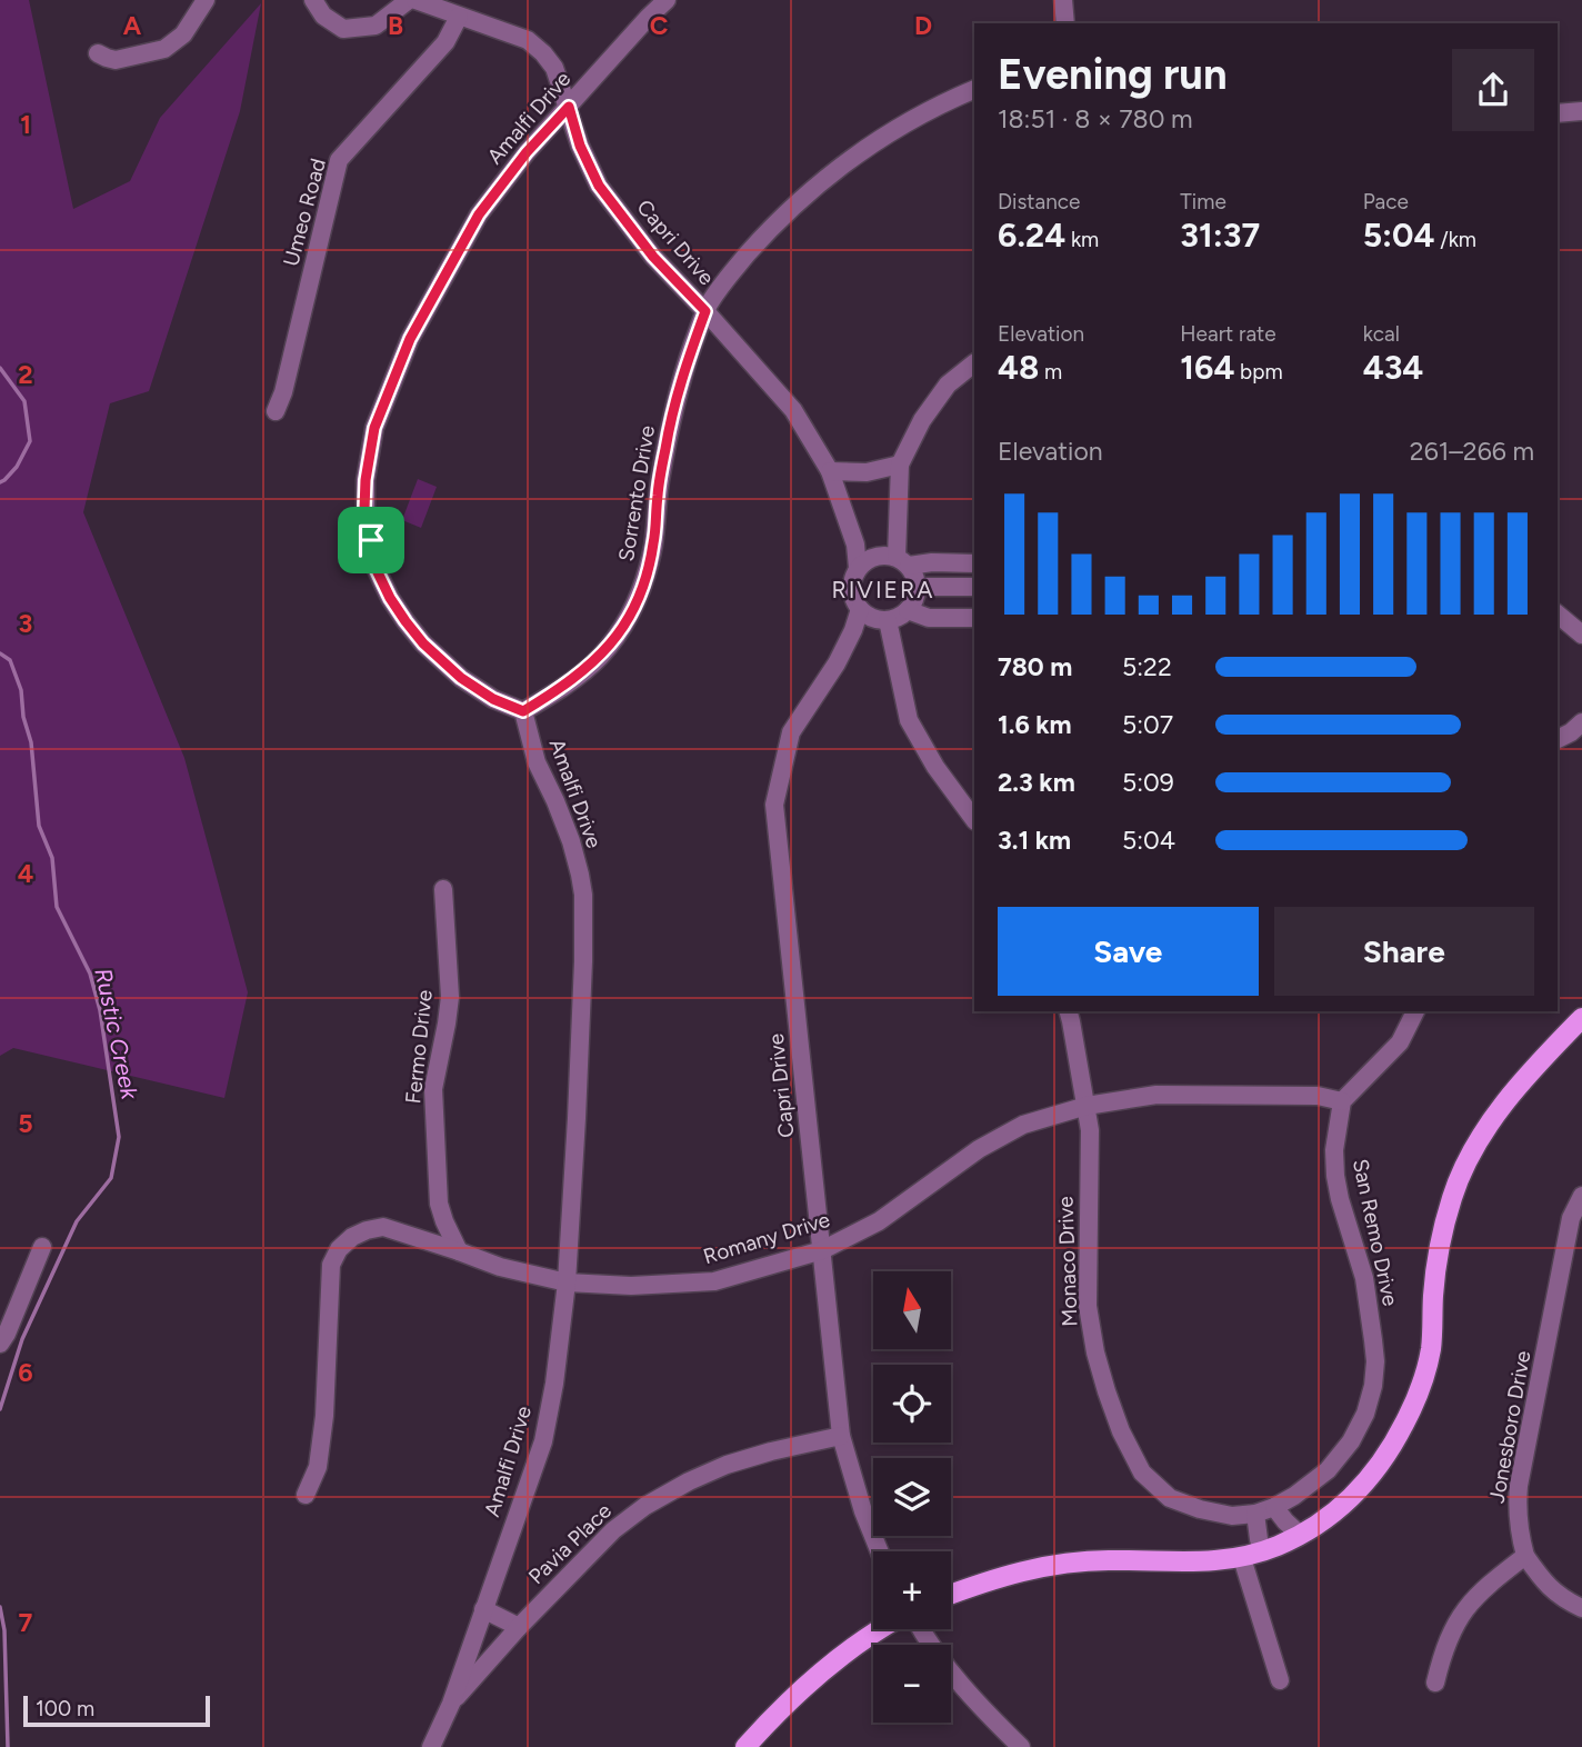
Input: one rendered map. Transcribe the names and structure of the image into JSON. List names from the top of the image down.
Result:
{
  "streets": {
    "street": [
      "Amalfi Drive",
      "Umeo Road",
      "Capri Drive",
      "Sorrento Drive",
      "Fermo Drive",
      "San Remo Drive",
      "Romany Drive",
      "Monaco Drive",
      "Jonesboro Drive",
      "Pavia Place"
    ]
  },
  "crossings": [
    ["Amalfi Drive", "Capri Drive"],
    ["Amalfi Drive", "Sorrento Drive"],
    ["Amalfi Drive", "Romany Drive"],
    ["Amalfi Drive", "Pavia Place"],
    ["Umeo Road", "Capri Drive"],
    ["Capri Drive", "Sorrento Drive"],
    ["Capri Drive", "Romany Drive"],
    ["Capri Drive", "Pavia Place"],
    ["Fermo Drive", "Romany Drive"],
    ["San Remo Drive", "Romany Drive"],
    ["San Remo Drive", "Monaco Drive"],
    ["Romany Drive", "Monaco Drive"]
  ],
  "districts": ["RIVIERA"],
  "water": ["Rustic Creek"],
  "scale_bar": "100 m",
  "north": "top",
  "page": {
    "heading": ["Evening run", "18:51 · 8 × 780 m"],
    "stats": [
      ["Distance", "6.24 km"],
      ["Time", "31:37"],
      ["Pace", "5:04 /km"],
      ["Elevation", "48 m"],
      ["Heart rate", "164 bpm"],
      ["kcal", "434"]
    ],
    "chart": ["Elevation", "261–266 m"],
    "list": [
      {
        "name": "780 m",
        "note": "5:22"
      },
      {
        "name": "1.6 km",
        "note": "5:07"
      },
      {
        "name": "2.3 km",
        "note": "5:09"
      },
      {
        "name": "3.1 km",
        "note": "5:04"
      }
    ],
    "buttons": ["Save", "Share"],
    "map_buttons": ["+", "−"],
    "scale": "100 m"
  },
  "grid": {
    "columns": [
      "A",
      "B",
      "C",
      "D"
    ],
    "rows": [
      "1",
      "2",
      "3",
      "4",
      "5",
      "6",
      "7"
    ]
  }
}
